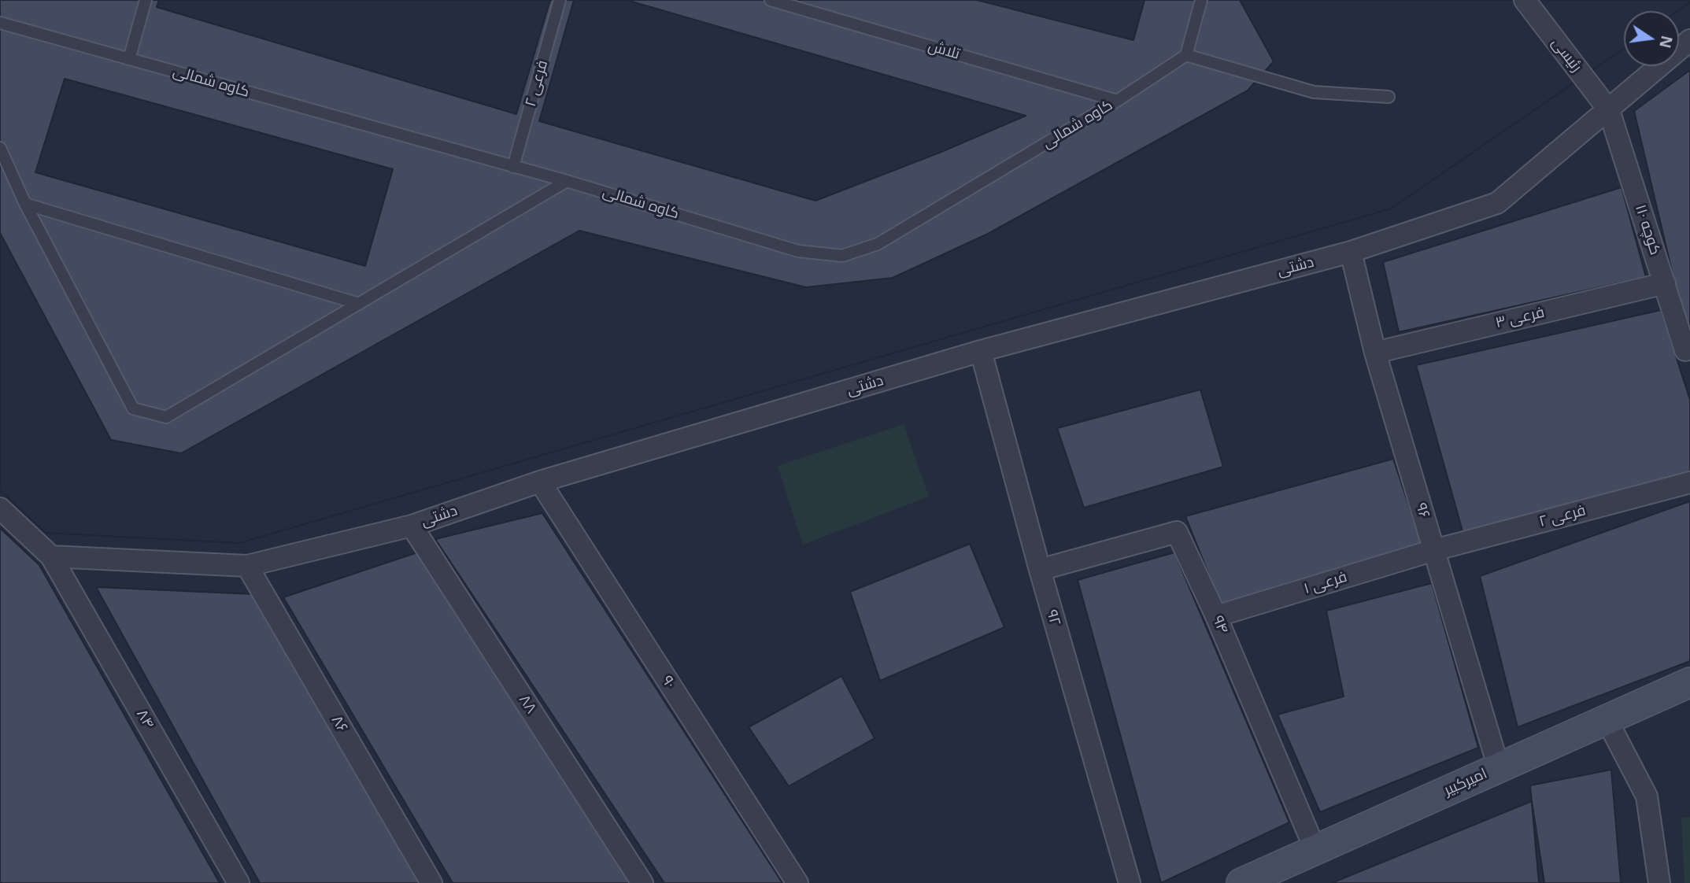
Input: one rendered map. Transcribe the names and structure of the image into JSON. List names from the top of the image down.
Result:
{
  "streets": {
    "main road": ["امیرکبیر"],
    "street": [
      "رئیسی",
      "فرعی ۲",
      "کوچه ۱۱۰",
      "دشتی",
      "فرعی ۳",
      "۹۶",
      "فرعی ۱",
      "۹۲",
      "۹۴",
      "۹۰",
      "۸۸",
      "۸۴",
      "۸۶"
    ],
    "lane": ["تلاش", "کاوه شمالی"]
  },
  "crossings": [
    ["تلاش", "کاوه شمالی"],
    ["رئیسی", "کوچه ۱۱۰"],
    ["رئیسی", "دشتی"],
    ["کاوه شمالی", "فرعی ۲"],
    ["فرعی ۲", "۹۶"],
    ["فرعی ۲", "فرعی ۱"],
    ["کوچه ۱۱۰", "دشتی"],
    ["کوچه ۱۱۰", "فرعی ۳"],
    ["دشتی", "۹۶"],
    ["دشتی", "۹۲"],
    ["دشتی", "۹۰"],
    ["دشتی", "۸۸"],
    ["دشتی", "۸۴"],
    ["دشتی", "۸۶"],
    ["فرعی ۳", "۹۶"],
    ["۹۶", "فرعی ۱"],
    ["۹۶", "امیرکبیر"],
    ["فرعی ۱", "۹۴"],
    ["۹۲", "۹۴"],
    ["۹۴", "امیرکبیر"]
  ],
  "north": "right"
}
